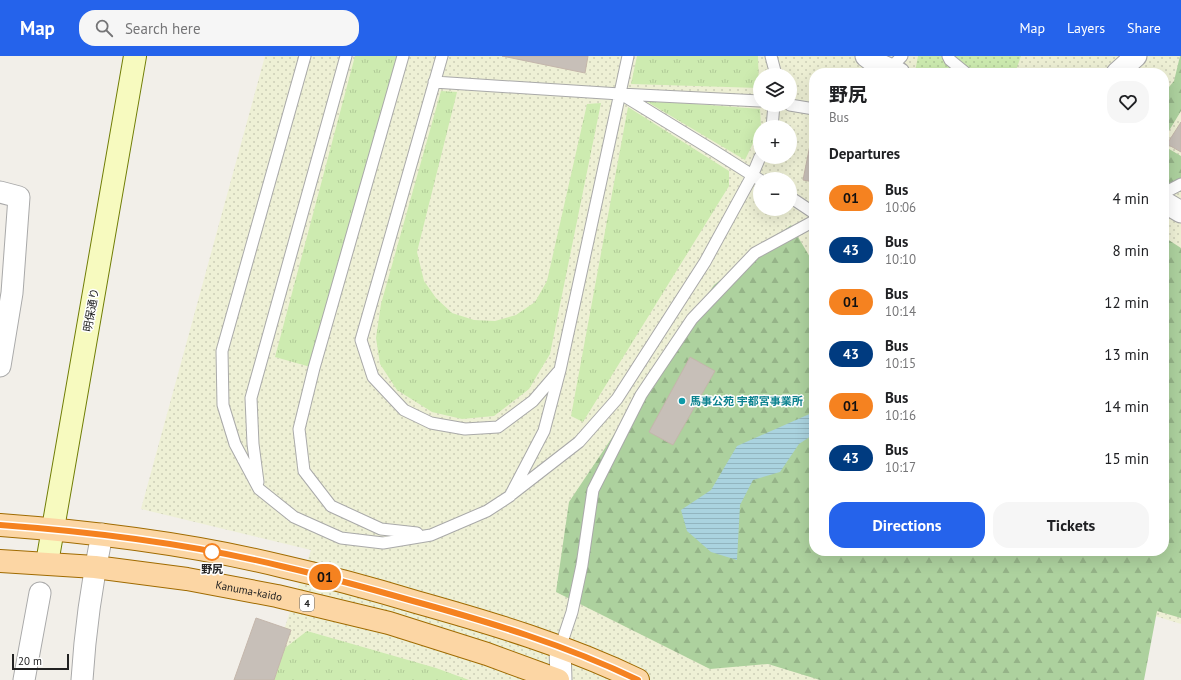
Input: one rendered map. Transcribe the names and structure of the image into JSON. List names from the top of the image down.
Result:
{
  "streets": {
    "main road": ["Kanuma-kaido", "4"],
    "street": ["明保通り"]
  },
  "crossings": [
    ["明保通り", "Kanuma-kaido"]
  ],
  "places": ["馬事公苑 宇都宮事業所", "野尻"],
  "lines": ["bus line 01"],
  "scale_bar": "20 m",
  "page": {
    "header": "Map",
    "search": "Search here",
    "nav": ["Map", "Layers", "Share"],
    "on_map": "01",
    "map_buttons": ["+", "−"],
    "heading": [
      ["野尻", "Bus"],
      "Departures"
    ],
    "list": [
      {
        "mark": "01",
        "name": "Bus",
        "note": "10:06",
        "value": "4 min"
      },
      {
        "mark": "43",
        "name": "Bus",
        "note": "10:10",
        "value": "8 min"
      },
      {
        "mark": "01",
        "name": "Bus",
        "note": "10:14",
        "value": "12 min"
      },
      {
        "mark": "43",
        "name": "Bus",
        "note": "10:15",
        "value": "13 min"
      },
      {
        "mark": "01",
        "name": "Bus",
        "note": "10:16",
        "value": "14 min"
      },
      {
        "mark": "43",
        "name": "Bus",
        "note": "10:17",
        "value": "15 min"
      }
    ],
    "buttons": ["Directions", "Tickets"],
    "scale": "20 m"
  }
}
